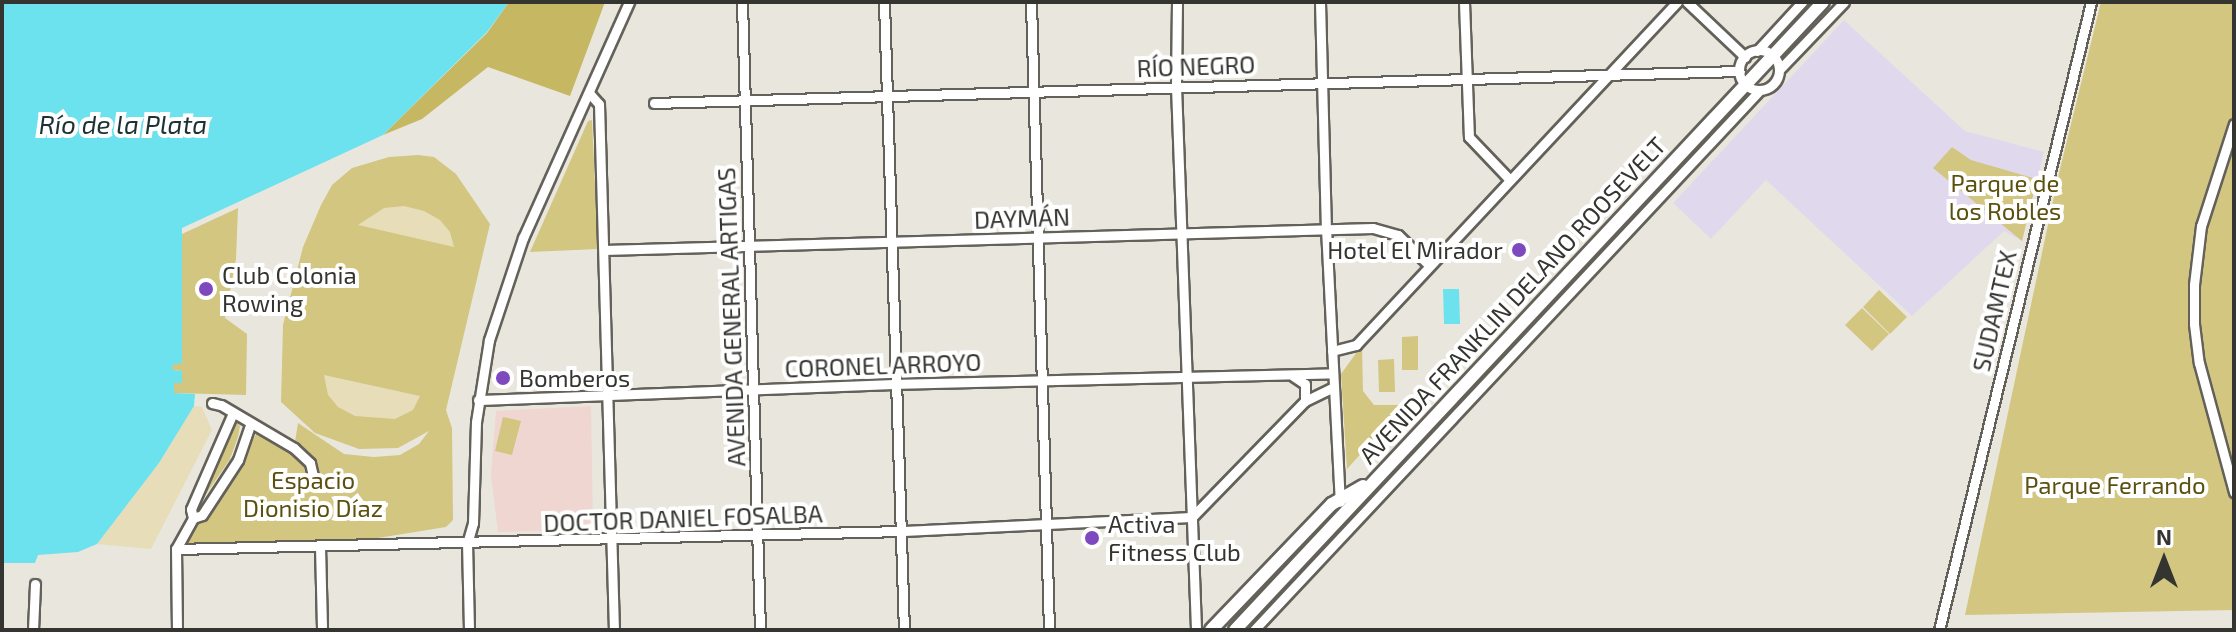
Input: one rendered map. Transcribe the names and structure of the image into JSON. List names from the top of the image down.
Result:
{
  "streets": {
    "main road": ["AVENIDA FRANKLIN DELANO ROOSEVELT"],
    "street": [
      "RÍO NEGRO",
      "DAYMÁN",
      "SUDAMTEX",
      "AVENIDA GENERAL ARTIGAS",
      "CORONEL ARROYO",
      "DOCTOR DANIEL FOSALBA"
    ]
  },
  "crossings": [
    ["RÍO NEGRO", "AVENIDA GENERAL ARTIGAS"],
    ["DAYMÁN", "AVENIDA GENERAL ARTIGAS"],
    ["AVENIDA GENERAL ARTIGAS", "CORONEL ARROYO"],
    ["AVENIDA GENERAL ARTIGAS", "DOCTOR DANIEL FOSALBA"]
  ],
  "water": ["Río de la Plata"],
  "parks": ["Parque de los Robles", "Espacio Dionisio Díaz", "Parque Ferrando"],
  "places": [
    "Hotel El Mirador",
    "Club Colonia Rowing",
    "Bomberos",
    "Activa Fitness Club"
  ],
  "north": "top"
}
